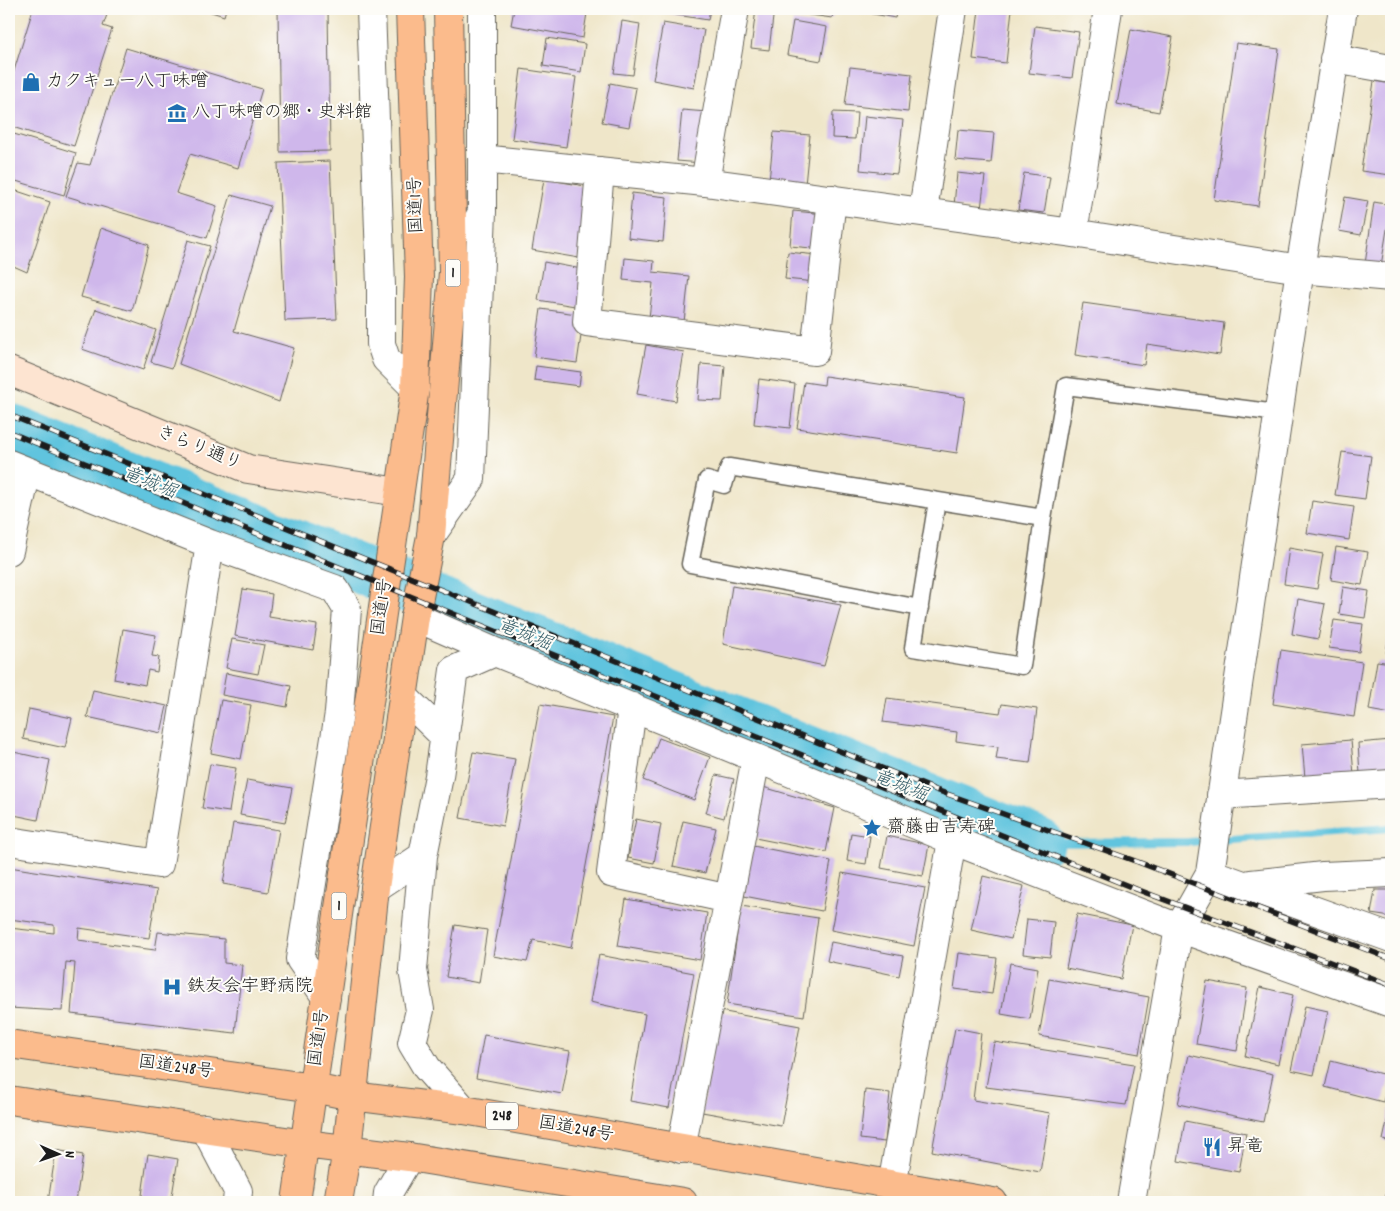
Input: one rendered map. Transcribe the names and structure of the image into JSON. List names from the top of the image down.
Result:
{
  "streets": {
    "highway": [
      "国道1号",
      "1",
      "国道248号",
      "248"
    ],
    "street": ["きらり通り"]
  },
  "crossings": [
    ["国道1号", "きらり通り"],
    ["国道1号", "国道248号"]
  ],
  "water": ["竜城堀"],
  "places": {
    "shop": ["カクキュー八丁味噌"],
    "museum": ["八丁味噌の郷・史料館"],
    "place": ["齋藤由吉寿碑"],
    "hospital": ["鉄友会宇野病院"],
    "restaurant": ["昇竜"]
  },
  "north": "right"
}
